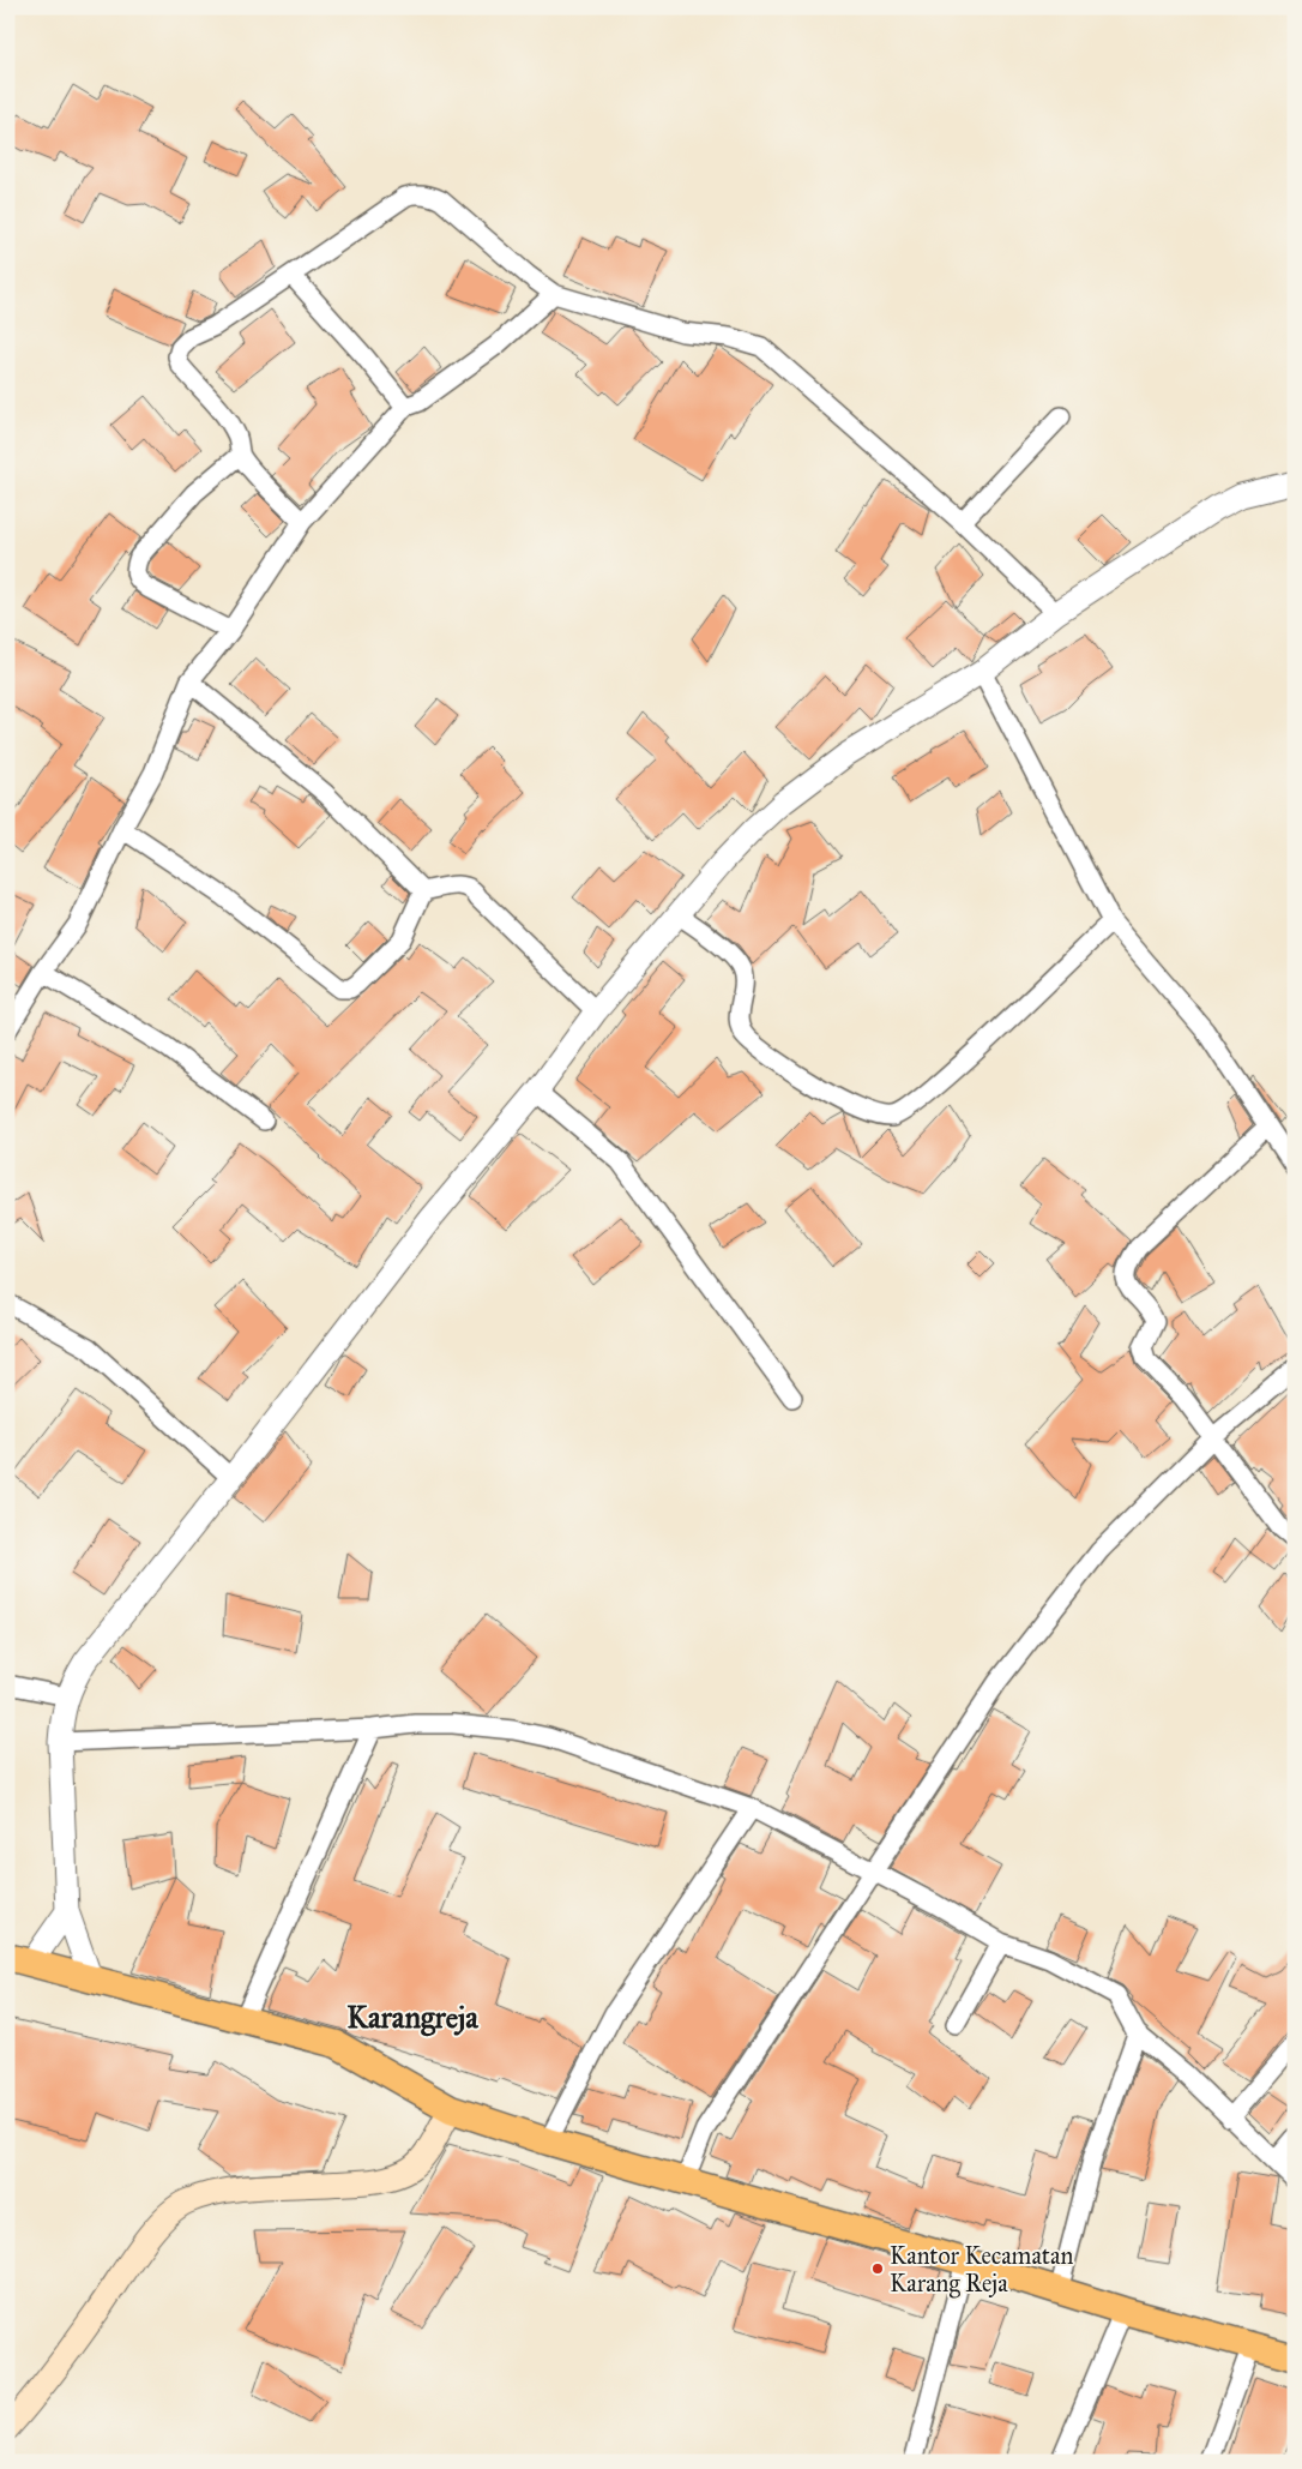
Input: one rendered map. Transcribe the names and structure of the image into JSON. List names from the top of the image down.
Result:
{
  "districts": ["Karangreja"],
  "places": ["Kantor Kecamatan Karang Reja"]
}
